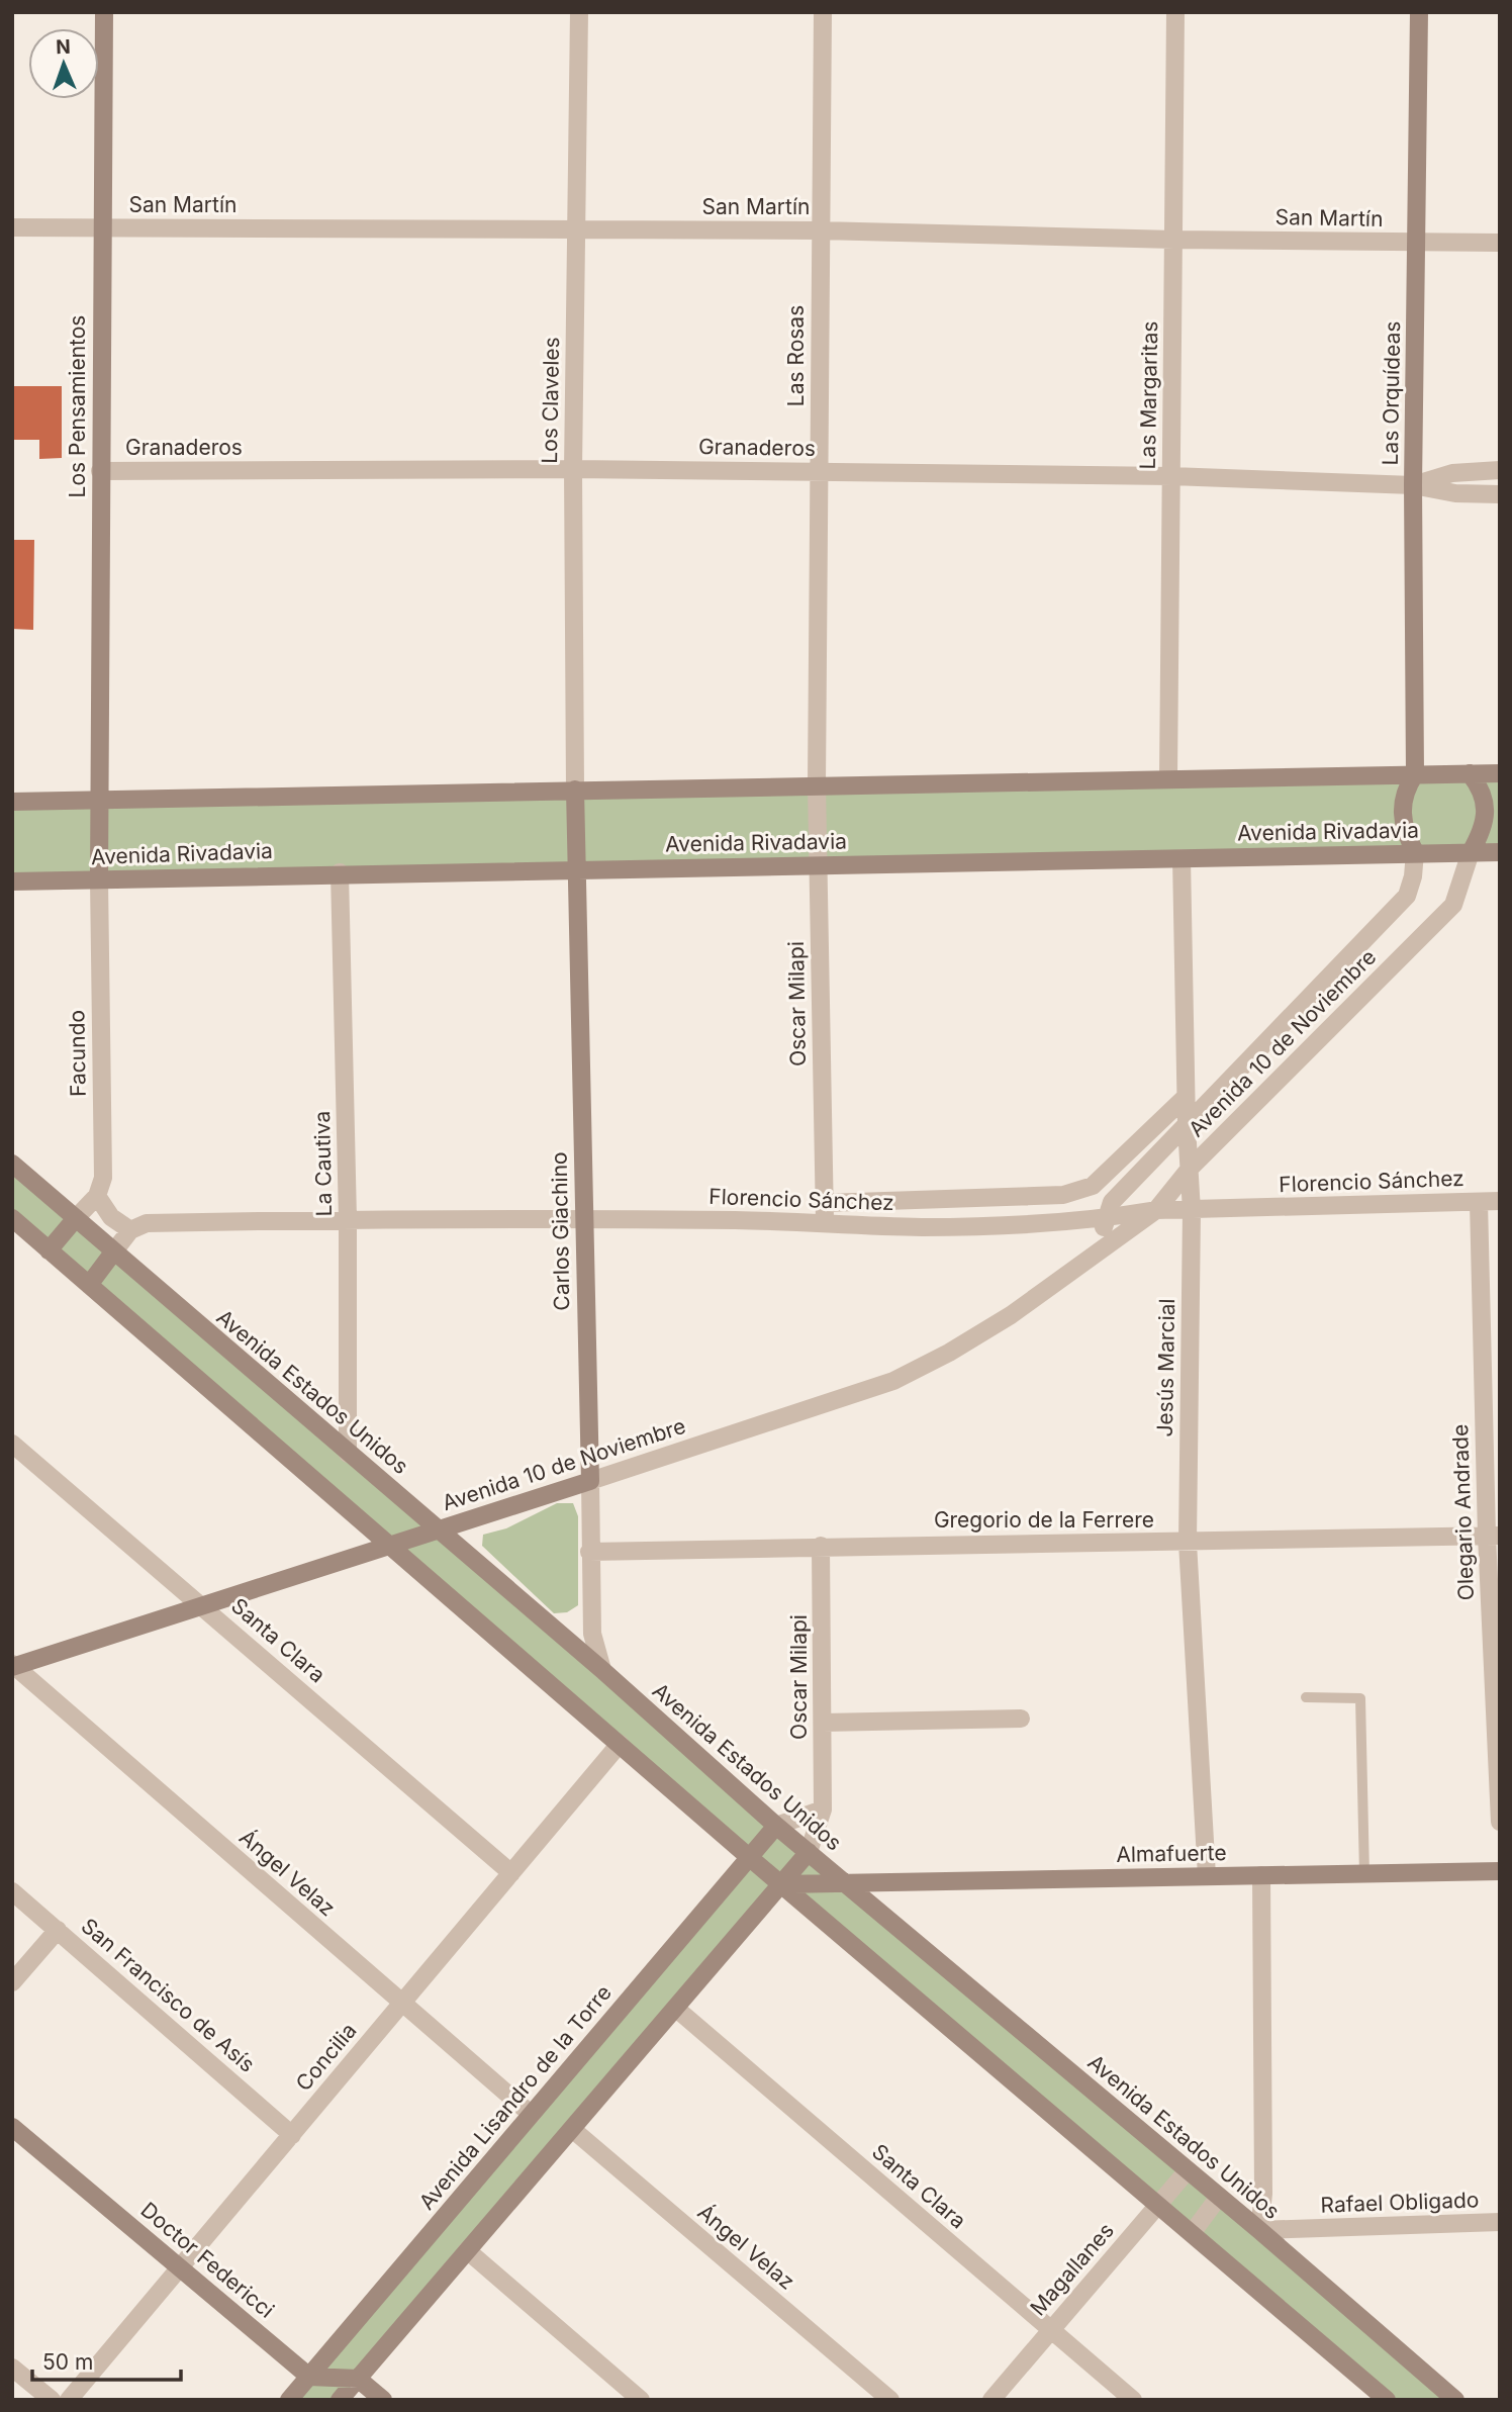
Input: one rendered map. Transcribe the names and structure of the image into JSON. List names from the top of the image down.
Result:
{
  "streets": {
    "main road": [
      "Las Orquídeas",
      "Los Pensamientos",
      "Avenida Rivadavia",
      "Avenida 10 de Noviembre",
      "Carlos Giachino",
      "Avenida Estados Unidos",
      "Almafuerte",
      "Avenida Lisandro de la Torre",
      "Doctor Federicci"
    ],
    "street": [
      "San Martín",
      "Las Rosas",
      "Las Margaritas",
      "Los Claveles",
      "Granaderos",
      "Oscar Milapi",
      "Facundo",
      "La Cautiva",
      "Florencio Sánchez",
      "Jesús Marcial",
      "Olegario Andrade",
      "Gregorio de la Ferrere",
      "Santa Clara",
      "Ángel Velaz",
      "San Francisco de Asís",
      "Concilia",
      "Rafael Obligado",
      "Magallanes"
    ]
  },
  "crossings": [
    ["San Martín", "Las Rosas"],
    ["San Martín", "Las Orquídeas"],
    ["San Martín", "Las Margaritas"],
    ["San Martín", "Los Claveles"],
    ["San Martín", "Los Pensamientos"],
    ["Las Rosas", "Granaderos"],
    ["Las Rosas", "Oscar Milapi"],
    ["Las Orquídeas", "Granaderos"],
    ["Las Orquídeas", "Avenida Rivadavia"],
    ["Las Orquídeas", "Avenida 10 de Noviembre"],
    ["Las Margaritas", "Granaderos"],
    ["Los Claveles", "Granaderos"],
    ["Los Claveles", "Carlos Giachino"],
    ["Los Pensamientos", "Granaderos"],
    ["Los Pensamientos", "Avenida Rivadavia"],
    ["Los Pensamientos", "Facundo"],
    ["Avenida Rivadavia", "Oscar Milapi"],
    ["Avenida Rivadavia", "Avenida 10 de Noviembre"],
    ["Avenida Rivadavia", "Facundo"],
    ["Avenida Rivadavia", "La Cautiva"],
    ["Avenida Rivadavia", "Carlos Giachino"],
    ["Avenida Rivadavia", "Jesús Marcial"],
    ["Oscar Milapi", "Florencio Sánchez"],
    ["Oscar Milapi", "Avenida Estados Unidos"],
    ["Oscar Milapi", "Gregorio de la Ferrere"],
    ["Avenida 10 de Noviembre", "Florencio Sánchez"],
    ["Avenida 10 de Noviembre", "Carlos Giachino"],
    ["Avenida 10 de Noviembre", "Jesús Marcial"],
    ["Avenida 10 de Noviembre", "Avenida Estados Unidos"],
    ["Avenida 10 de Noviembre", "Santa Clara"],
    ["Avenida 10 de Noviembre", "Ángel Velaz"],
    ["La Cautiva", "Florencio Sánchez"],
    ["La Cautiva", "Avenida Estados Unidos"],
    ["Florencio Sánchez", "Carlos Giachino"],
    ["Florencio Sánchez", "Jesús Marcial"],
    ["Florencio Sánchez", "Olegario Andrade"],
    ["Carlos Giachino", "Avenida Estados Unidos"],
    ["Carlos Giachino", "Gregorio de la Ferrere"],
    ["Jesús Marcial", "Gregorio de la Ferrere"],
    ["Jesús Marcial", "Almafuerte"],
    ["Avenida Estados Unidos", "Almafuerte"],
    ["Avenida Estados Unidos", "Avenida Lisandro de la Torre"],
    ["Avenida Estados Unidos", "Rafael Obligado"],
    ["Avenida Estados Unidos", "Magallanes"],
    ["Olegario Andrade", "Gregorio de la Ferrere"],
    ["Santa Clara", "Concilia"],
    ["Santa Clara", "Magallanes"],
    ["Ángel Velaz", "Concilia"],
    ["Ángel Velaz", "Avenida Lisandro de la Torre"],
    ["San Francisco de Asís", "Concilia"],
    ["Concilia", "Doctor Federicci"],
    ["Avenida Lisandro de la Torre", "Doctor Federicci"]
  ],
  "scale_bar": "50 m",
  "north": "top"
}
